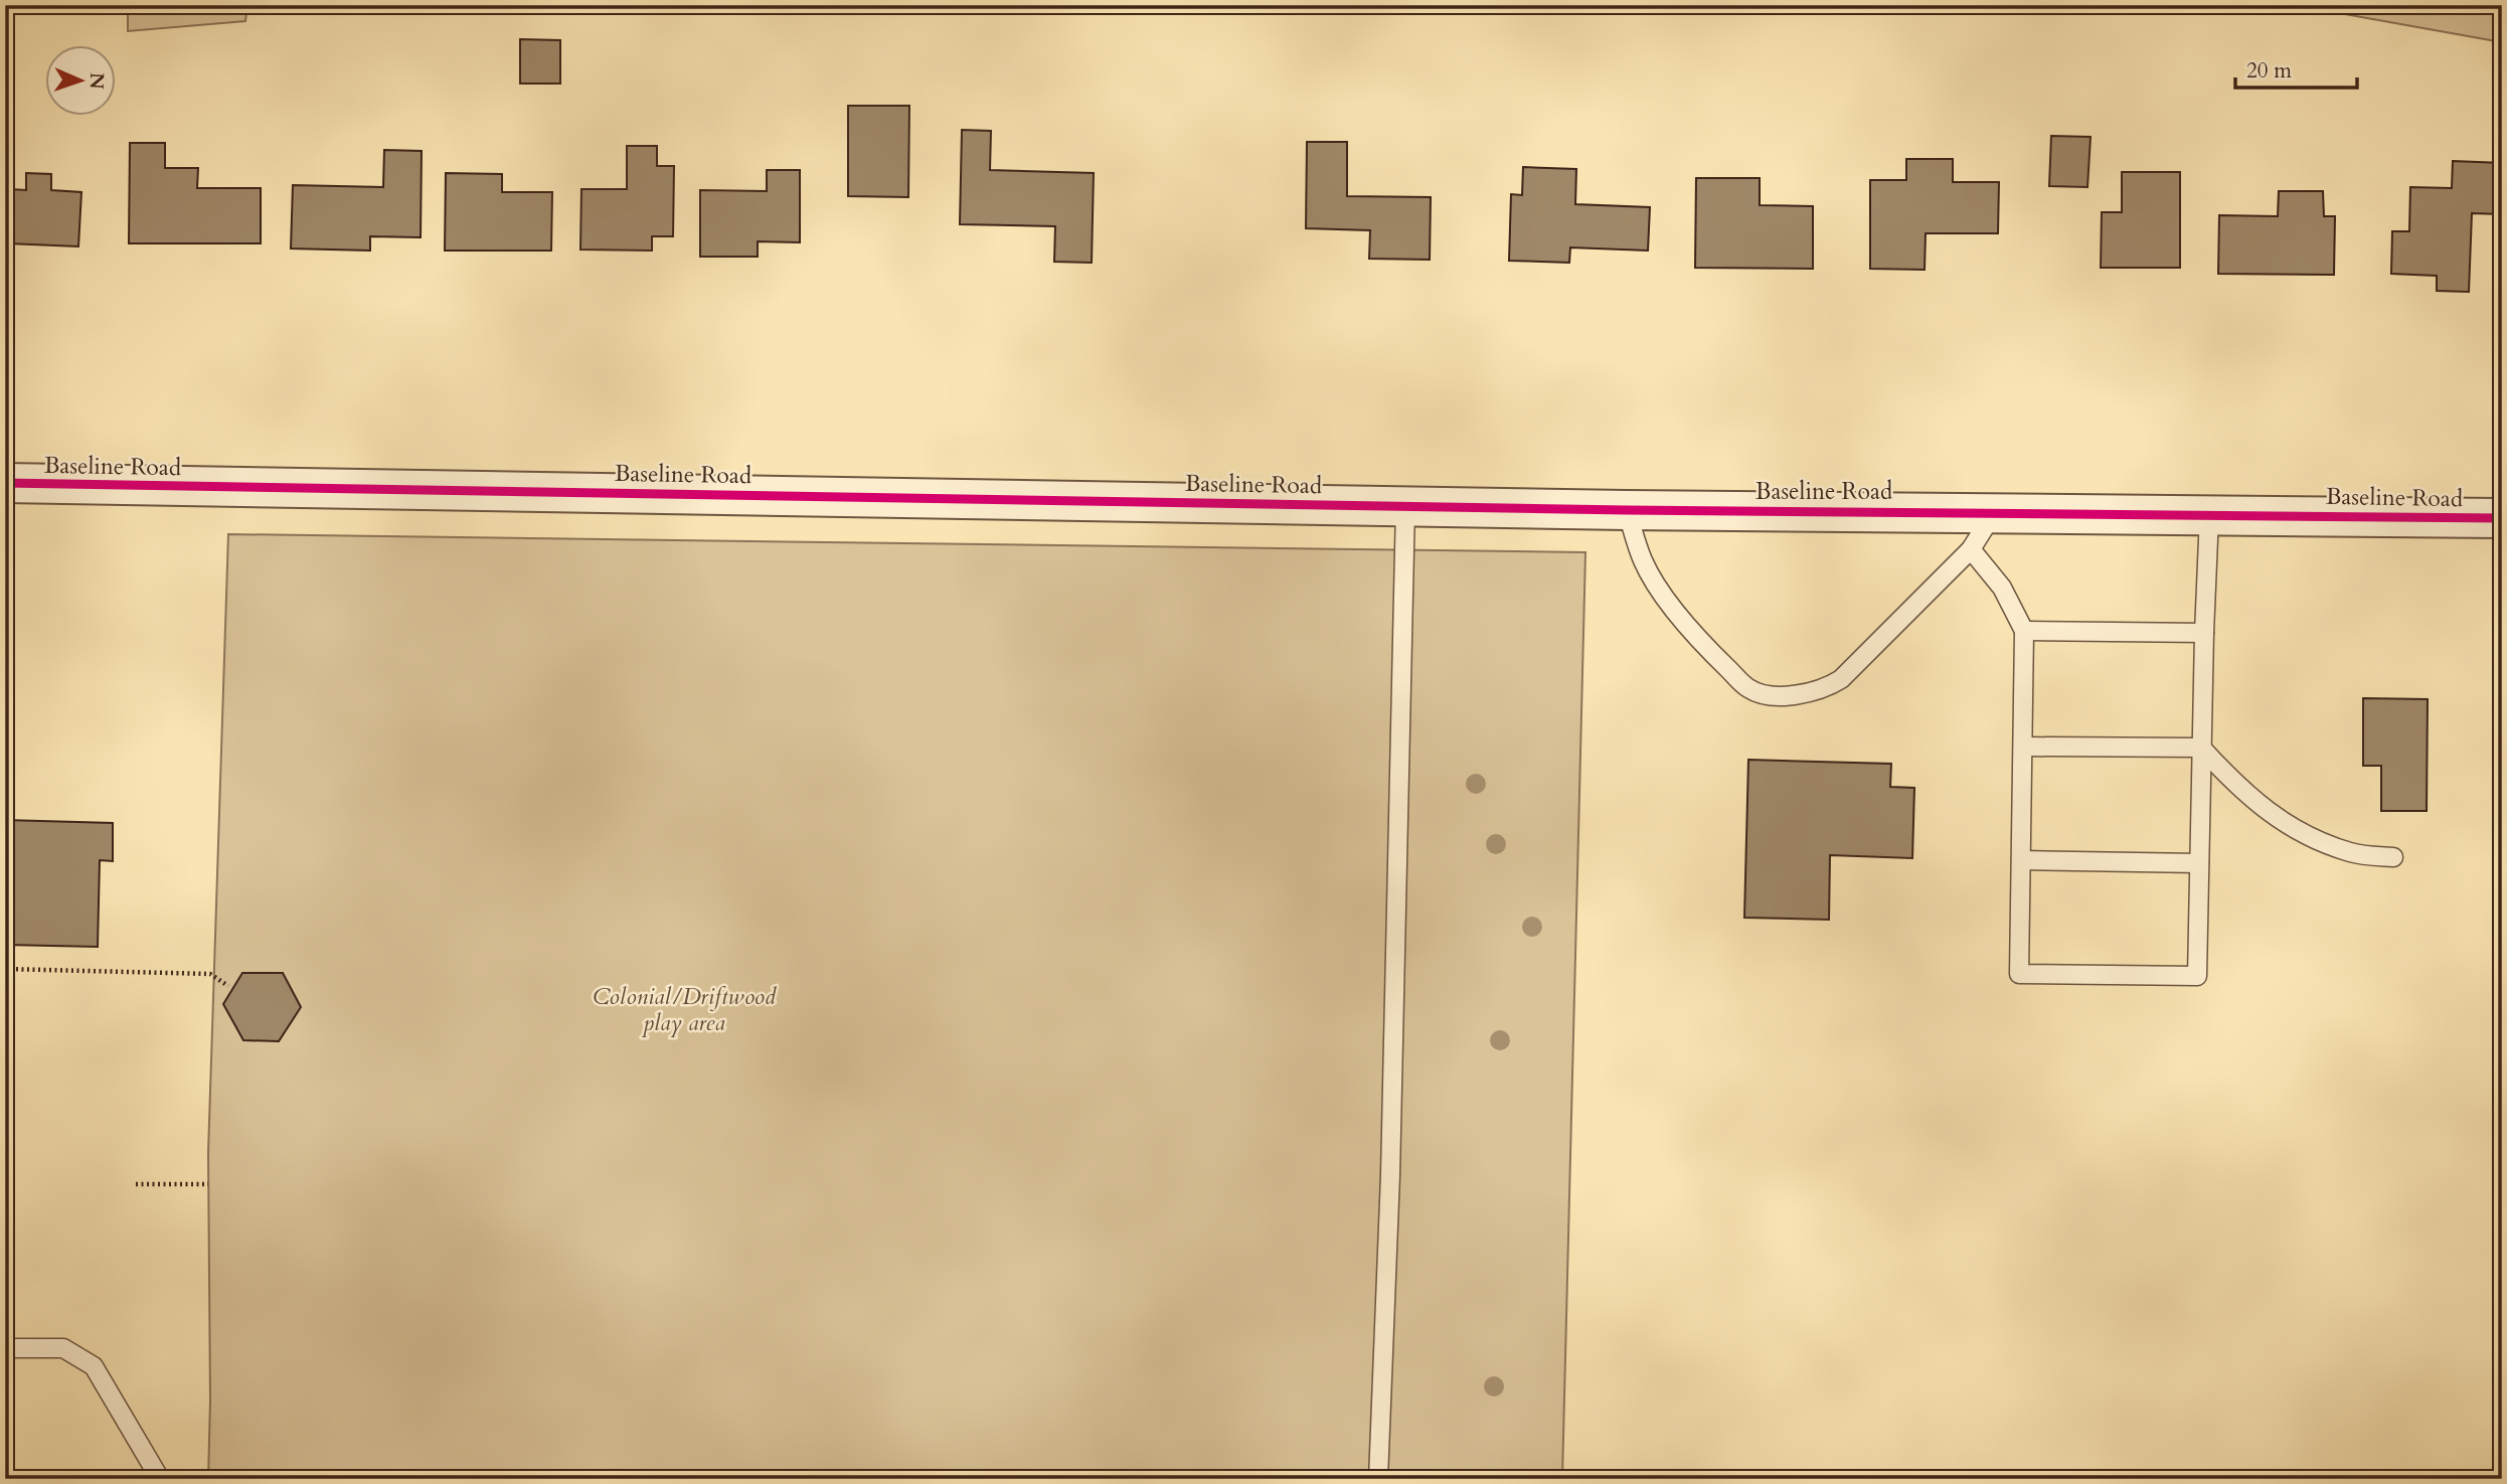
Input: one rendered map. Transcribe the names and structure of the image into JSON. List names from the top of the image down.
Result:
{
  "streets": {
    "street": ["Baseline Road"]
  },
  "parks": ["Colonial/Driftwood play area"],
  "scale_bar": "20 m",
  "north": "right"
}
